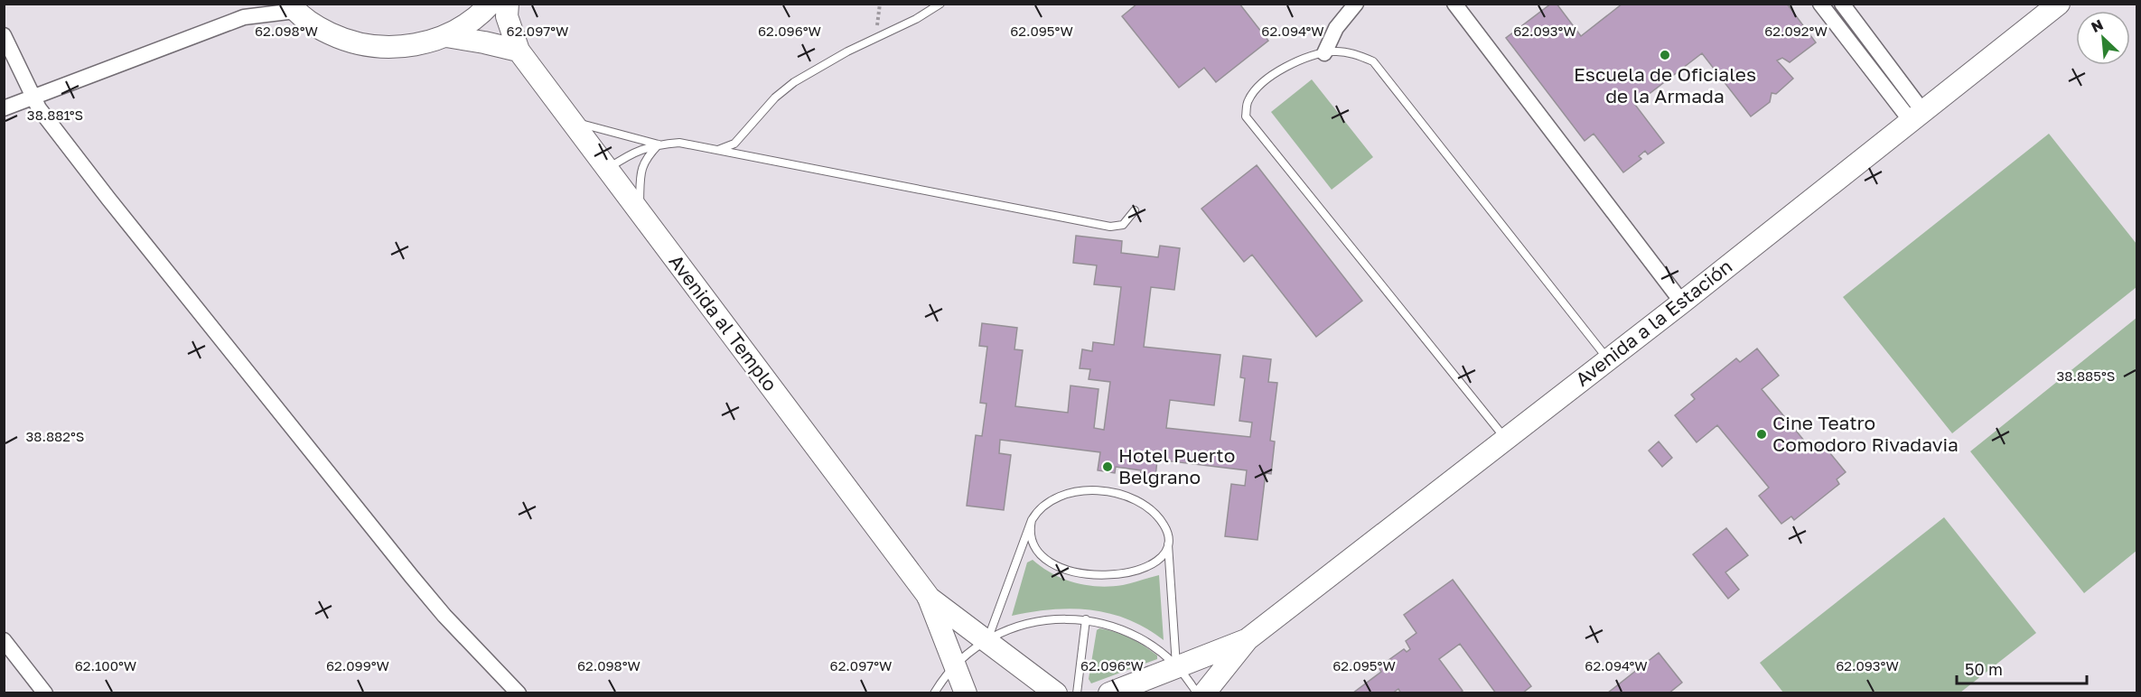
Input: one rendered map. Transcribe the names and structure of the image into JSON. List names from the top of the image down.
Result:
{
  "streets": {
    "street": ["Avenida al Templo", "Avenida a la Estación"]
  },
  "places": ["Escuela de Oficiales de la Armada", "Cine Teatro Comodoro Rivadavia", "Hotel Puerto Belgrano"],
  "scale_bar": "50 m",
  "north": "top left",
  "coordinates": [
    "62.098°W",
    "62.097°W",
    "62.096°W",
    "62.095°W",
    "62.094°W",
    "62.093°W",
    "62.092°W",
    "38.881°S",
    "38.885°S",
    "38.882°S",
    "62.100°W",
    "62.099°W"
  ]
}
